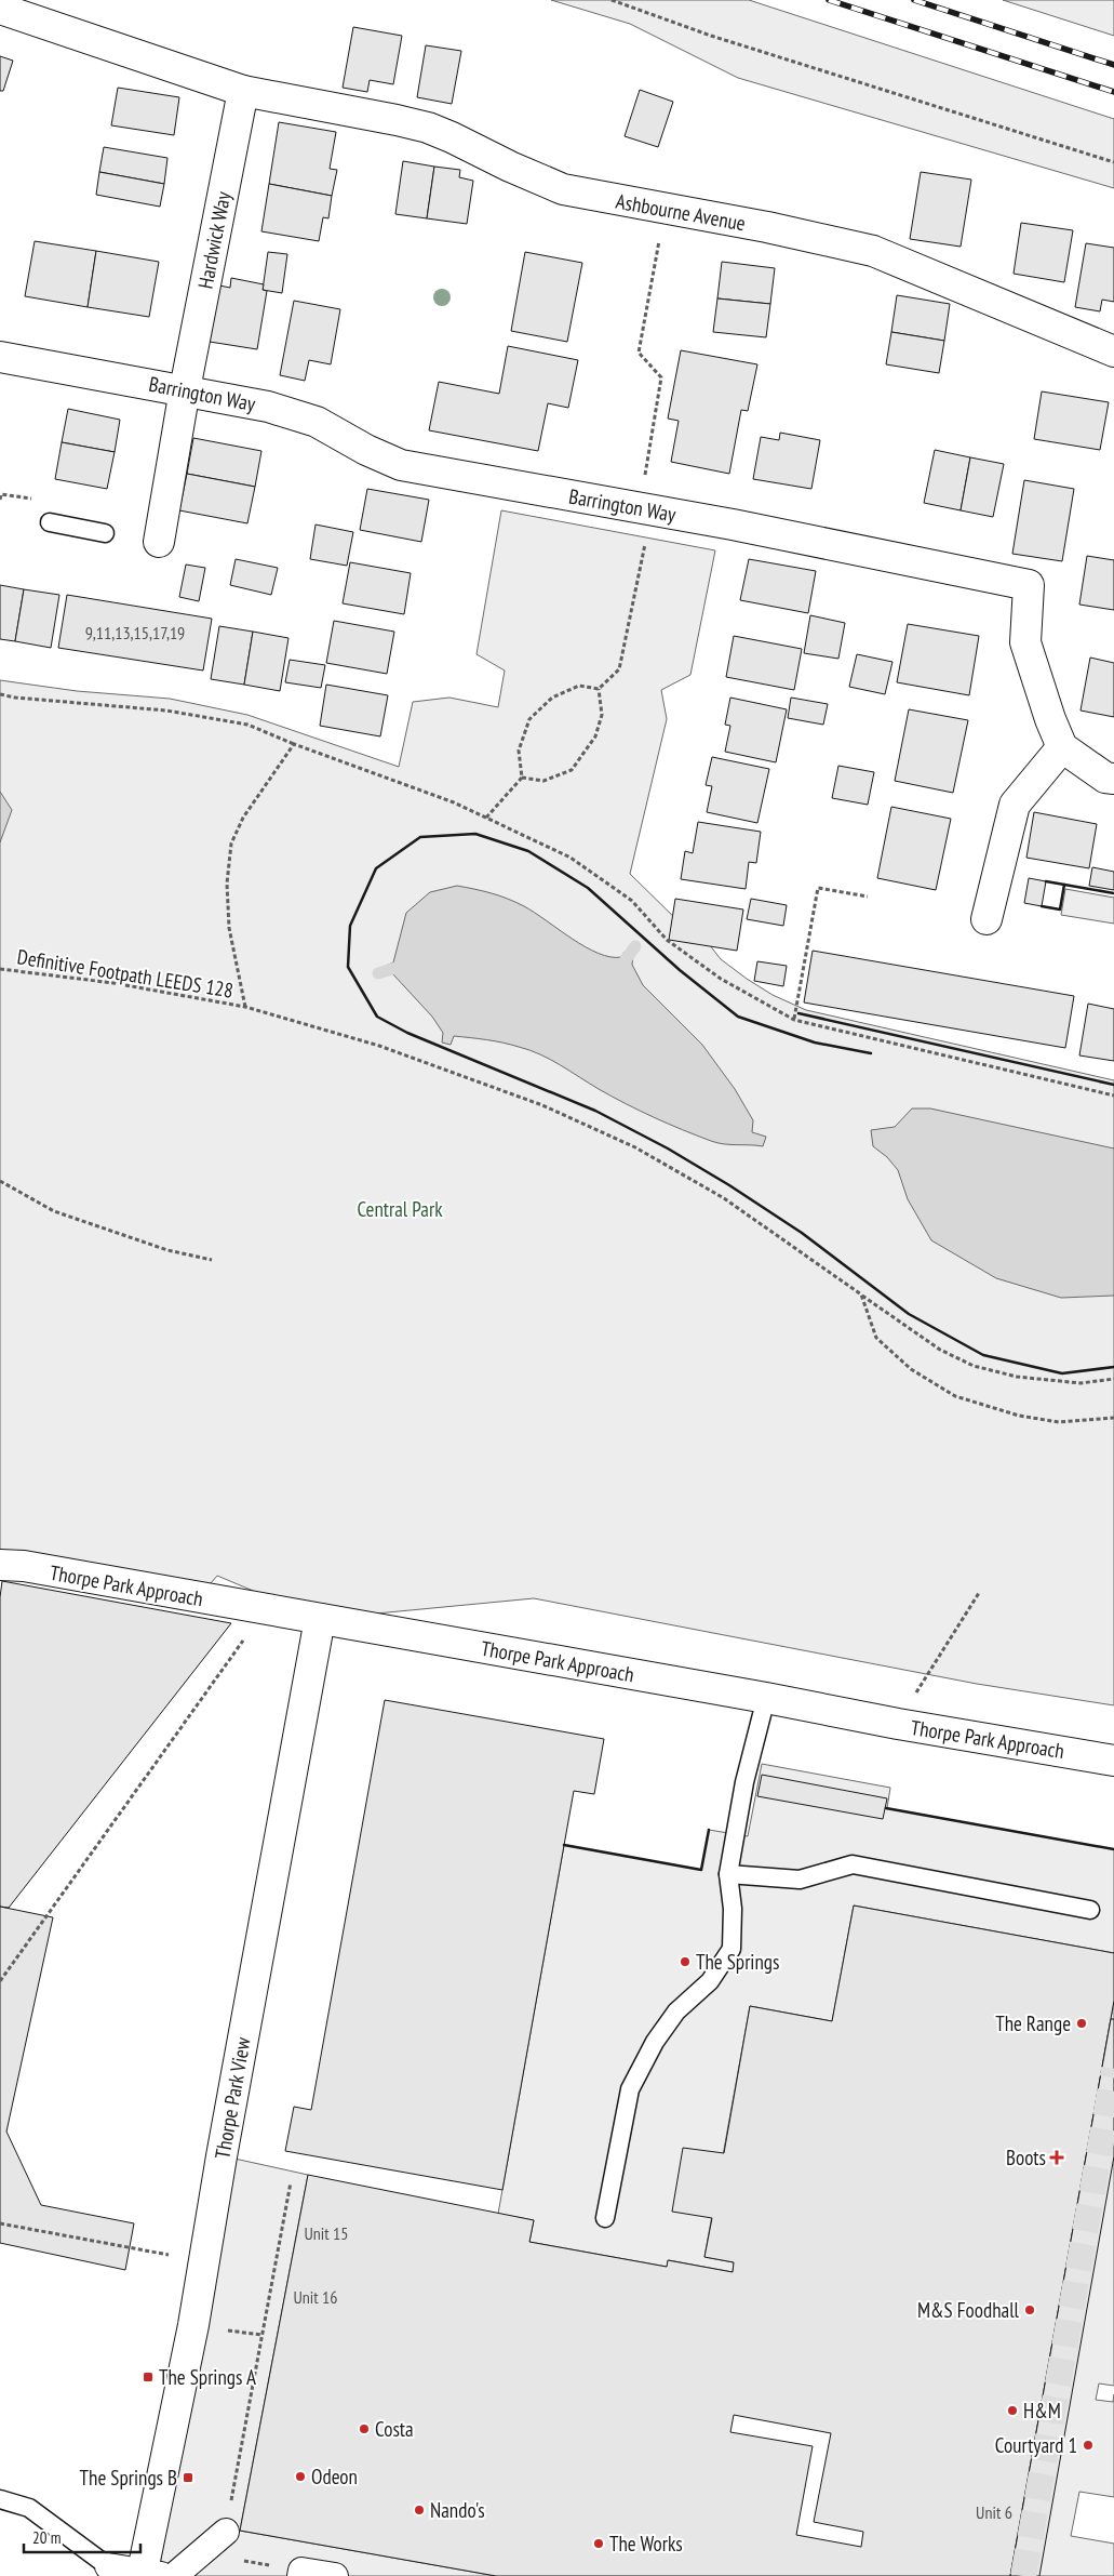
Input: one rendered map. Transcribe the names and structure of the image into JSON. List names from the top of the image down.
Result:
{
  "streets": {
    "street": [
      "Ashbourne Avenue",
      "Hardwick Way",
      "Barrington Way",
      "Thorpe Park Approach",
      "Thorpe Park View"
    ],
    "path": ["Definitive Footpath LEEDS 128"]
  },
  "crossings": [
    ["Ashbourne Avenue", "Hardwick Way"],
    ["Hardwick Way", "Barrington Way"],
    ["Thorpe Park Approach", "Thorpe Park View"]
  ],
  "parks": ["Central Park"],
  "places": {
    "other": [
      "The Springs",
      "The Range",
      "M&S Foodhall",
      "H&M",
      "Costa",
      "Courtyard 1",
      "Odeon",
      "Nando's",
      "The Works"
    ],
    "health": ["Boots"],
    "transit": ["The Springs A", "The Springs B"]
  },
  "house_numbers": [
    "9,11,13,15,17,19",
    "Unit 15",
    "Unit 16",
    "Unit 6"
  ],
  "scale_bar": "20 m"
}
